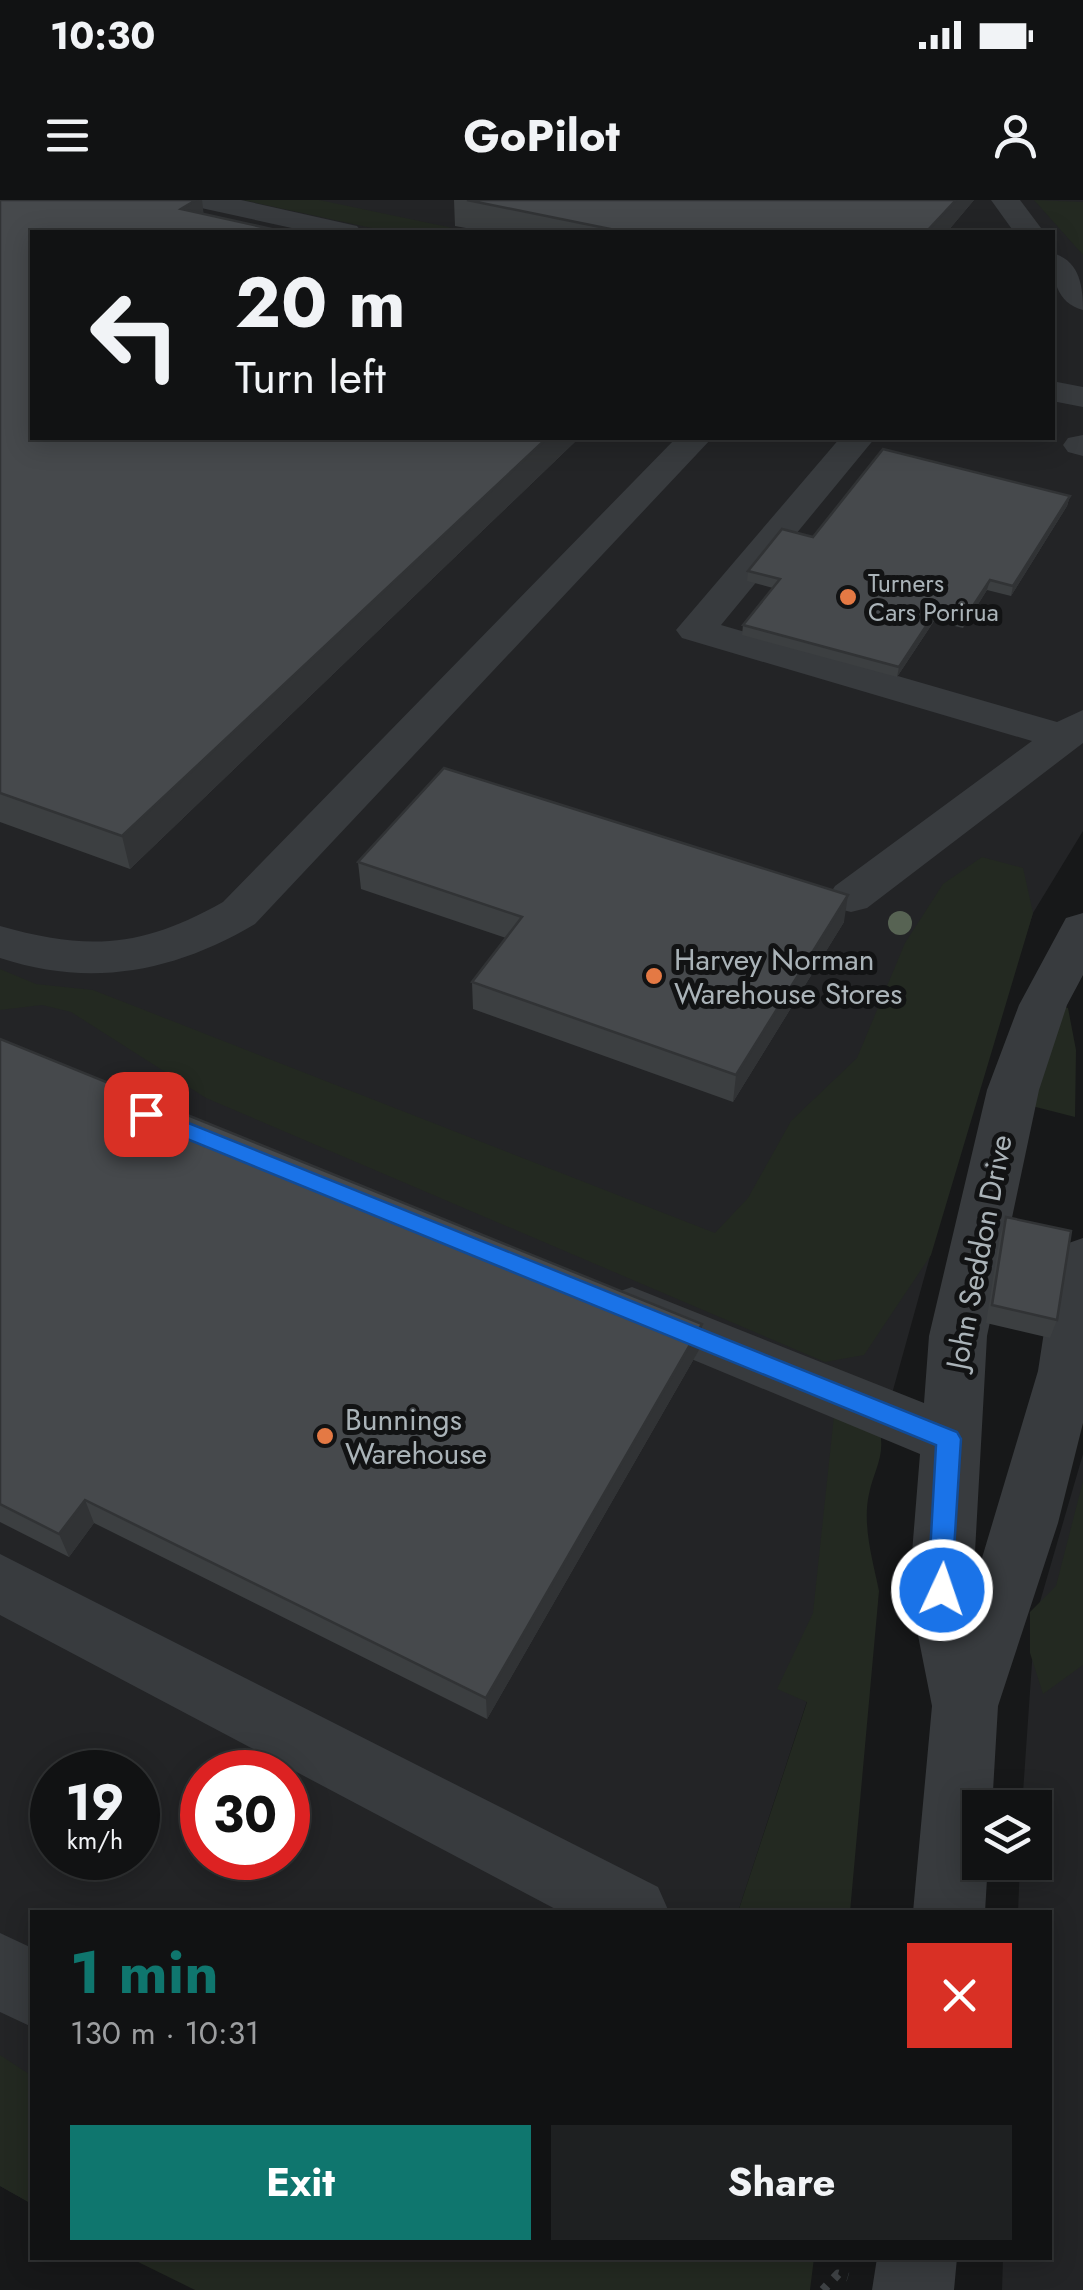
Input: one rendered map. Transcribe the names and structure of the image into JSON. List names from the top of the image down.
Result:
{
  "streets": {
    "street": ["John Seddon Drive"]
  },
  "places": ["Turners Cars Porirua", "Harvey Norman Warehouse Stores", "Bunnings Warehouse"],
  "page": {
    "status": "10:30",
    "header": "GoPilot",
    "turn": ["20 m", "Turn left"],
    "speed": "19 km/h",
    "limit": "30",
    "heading": ["1 min", "130 m · 10:31"],
    "buttons": ["Exit", "Share"]
  }
}
